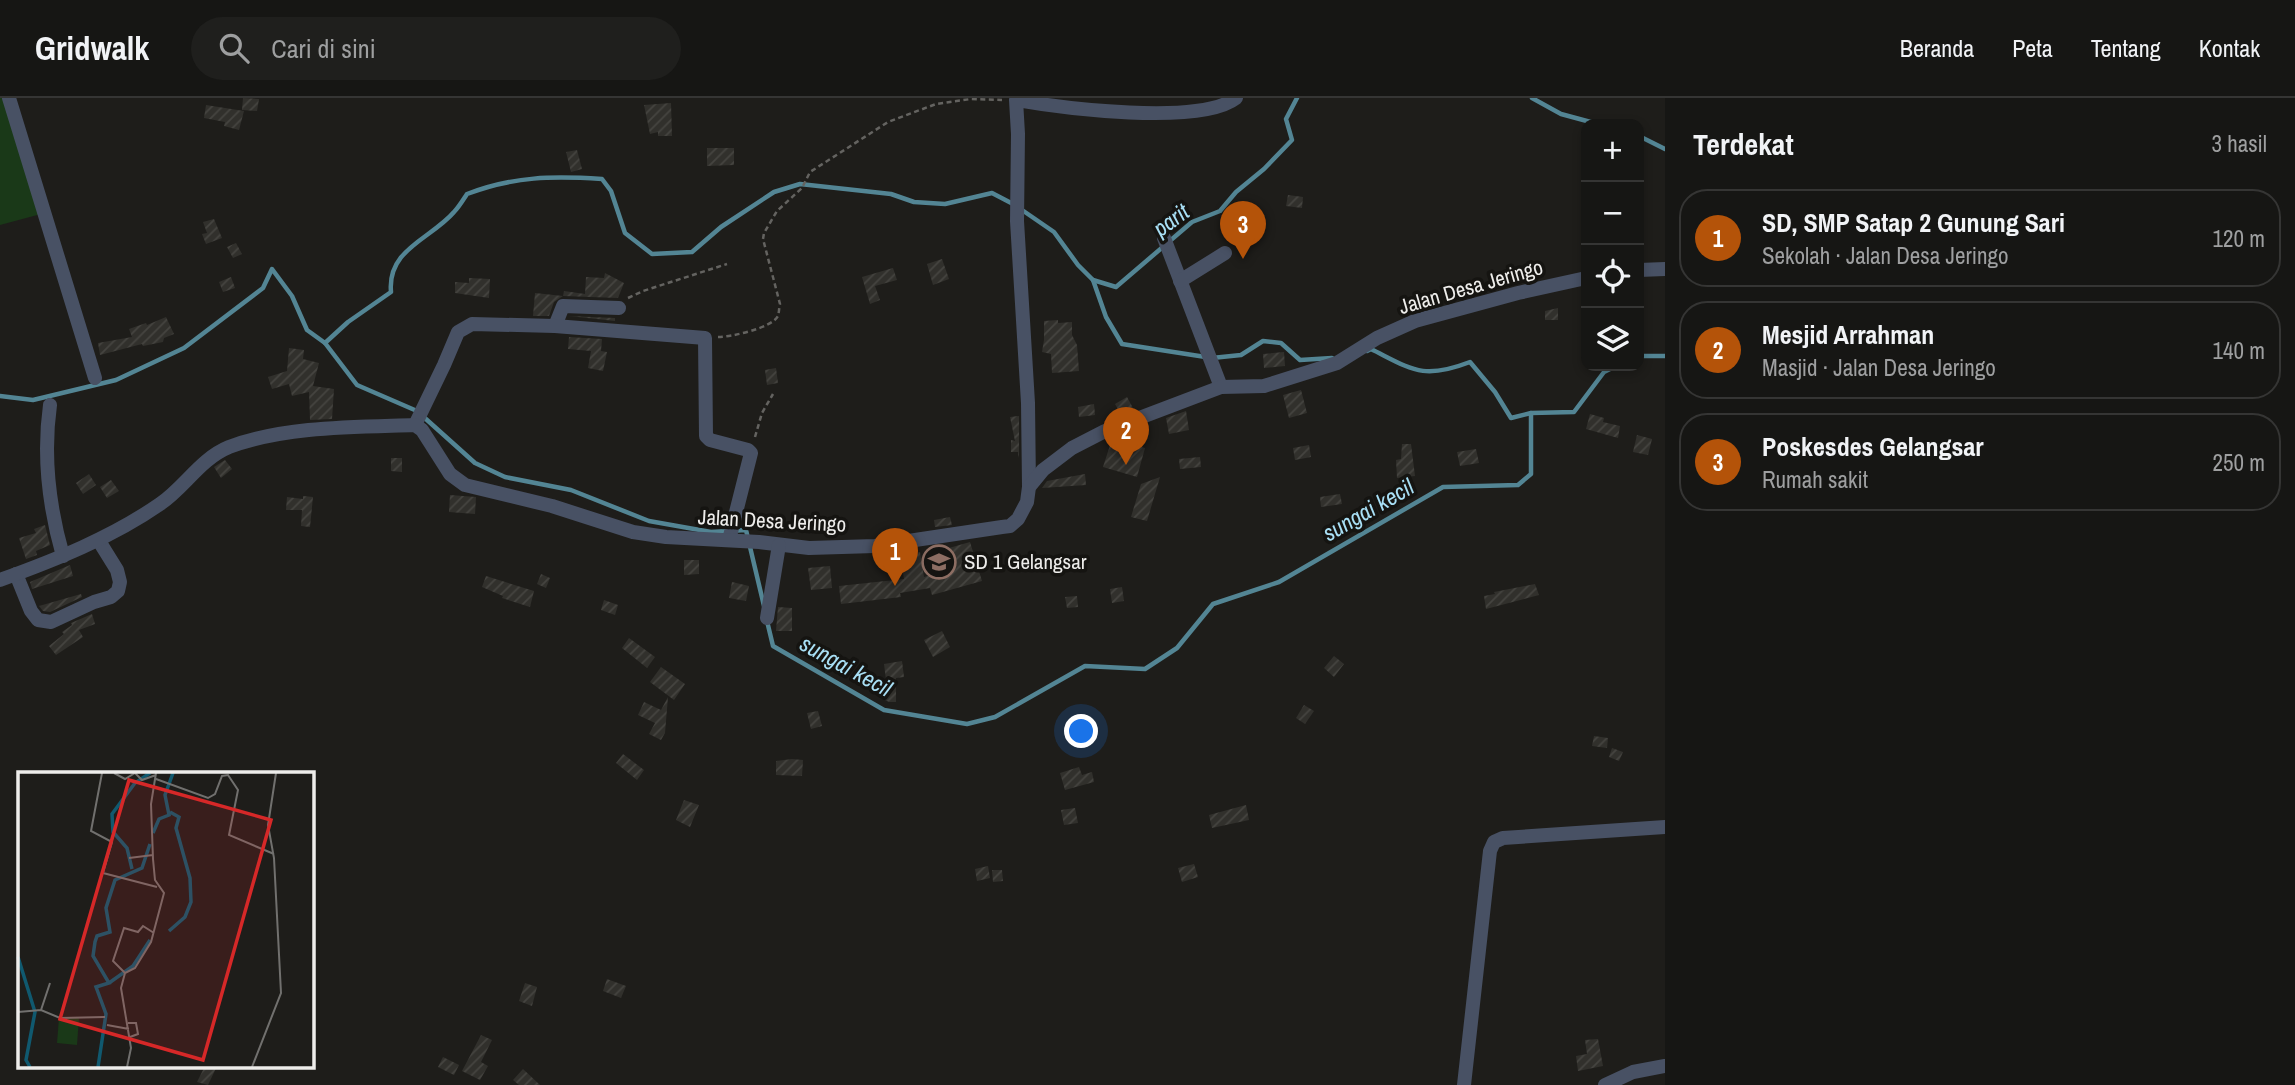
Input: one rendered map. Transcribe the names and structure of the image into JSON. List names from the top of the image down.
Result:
{
  "streets": {
    "street": ["Jalan Desa Jeringo"]
  },
  "water": ["parit", "sungai kecil"],
  "places": {
    "school or university": ["SD 1 Gelangsar"]
  },
  "page": {
    "header": "Gridwalk",
    "search": "Cari di sini",
    "nav": [
      "Beranda",
      "Peta",
      "Tentang",
      "Kontak"
    ],
    "heading": ["Terdekat", "3 hasil"],
    "map_buttons": ["+", "−"],
    "list": [
      {
        "mark": "1",
        "name": "SD, SMP Satap 2 Gunung Sari",
        "note": "Sekolah · Jalan Desa Jeringo",
        "value": "120 m"
      },
      {
        "mark": "2",
        "name": "Mesjid Arrahman",
        "note": "Masjid · Jalan Desa Jeringo",
        "value": "140 m"
      },
      {
        "mark": "3",
        "name": "Poskesdes Gelangsar",
        "note": "Rumah sakit",
        "value": "250 m"
      }
    ],
    "pins": ["3", "2", "1"]
  }
}
